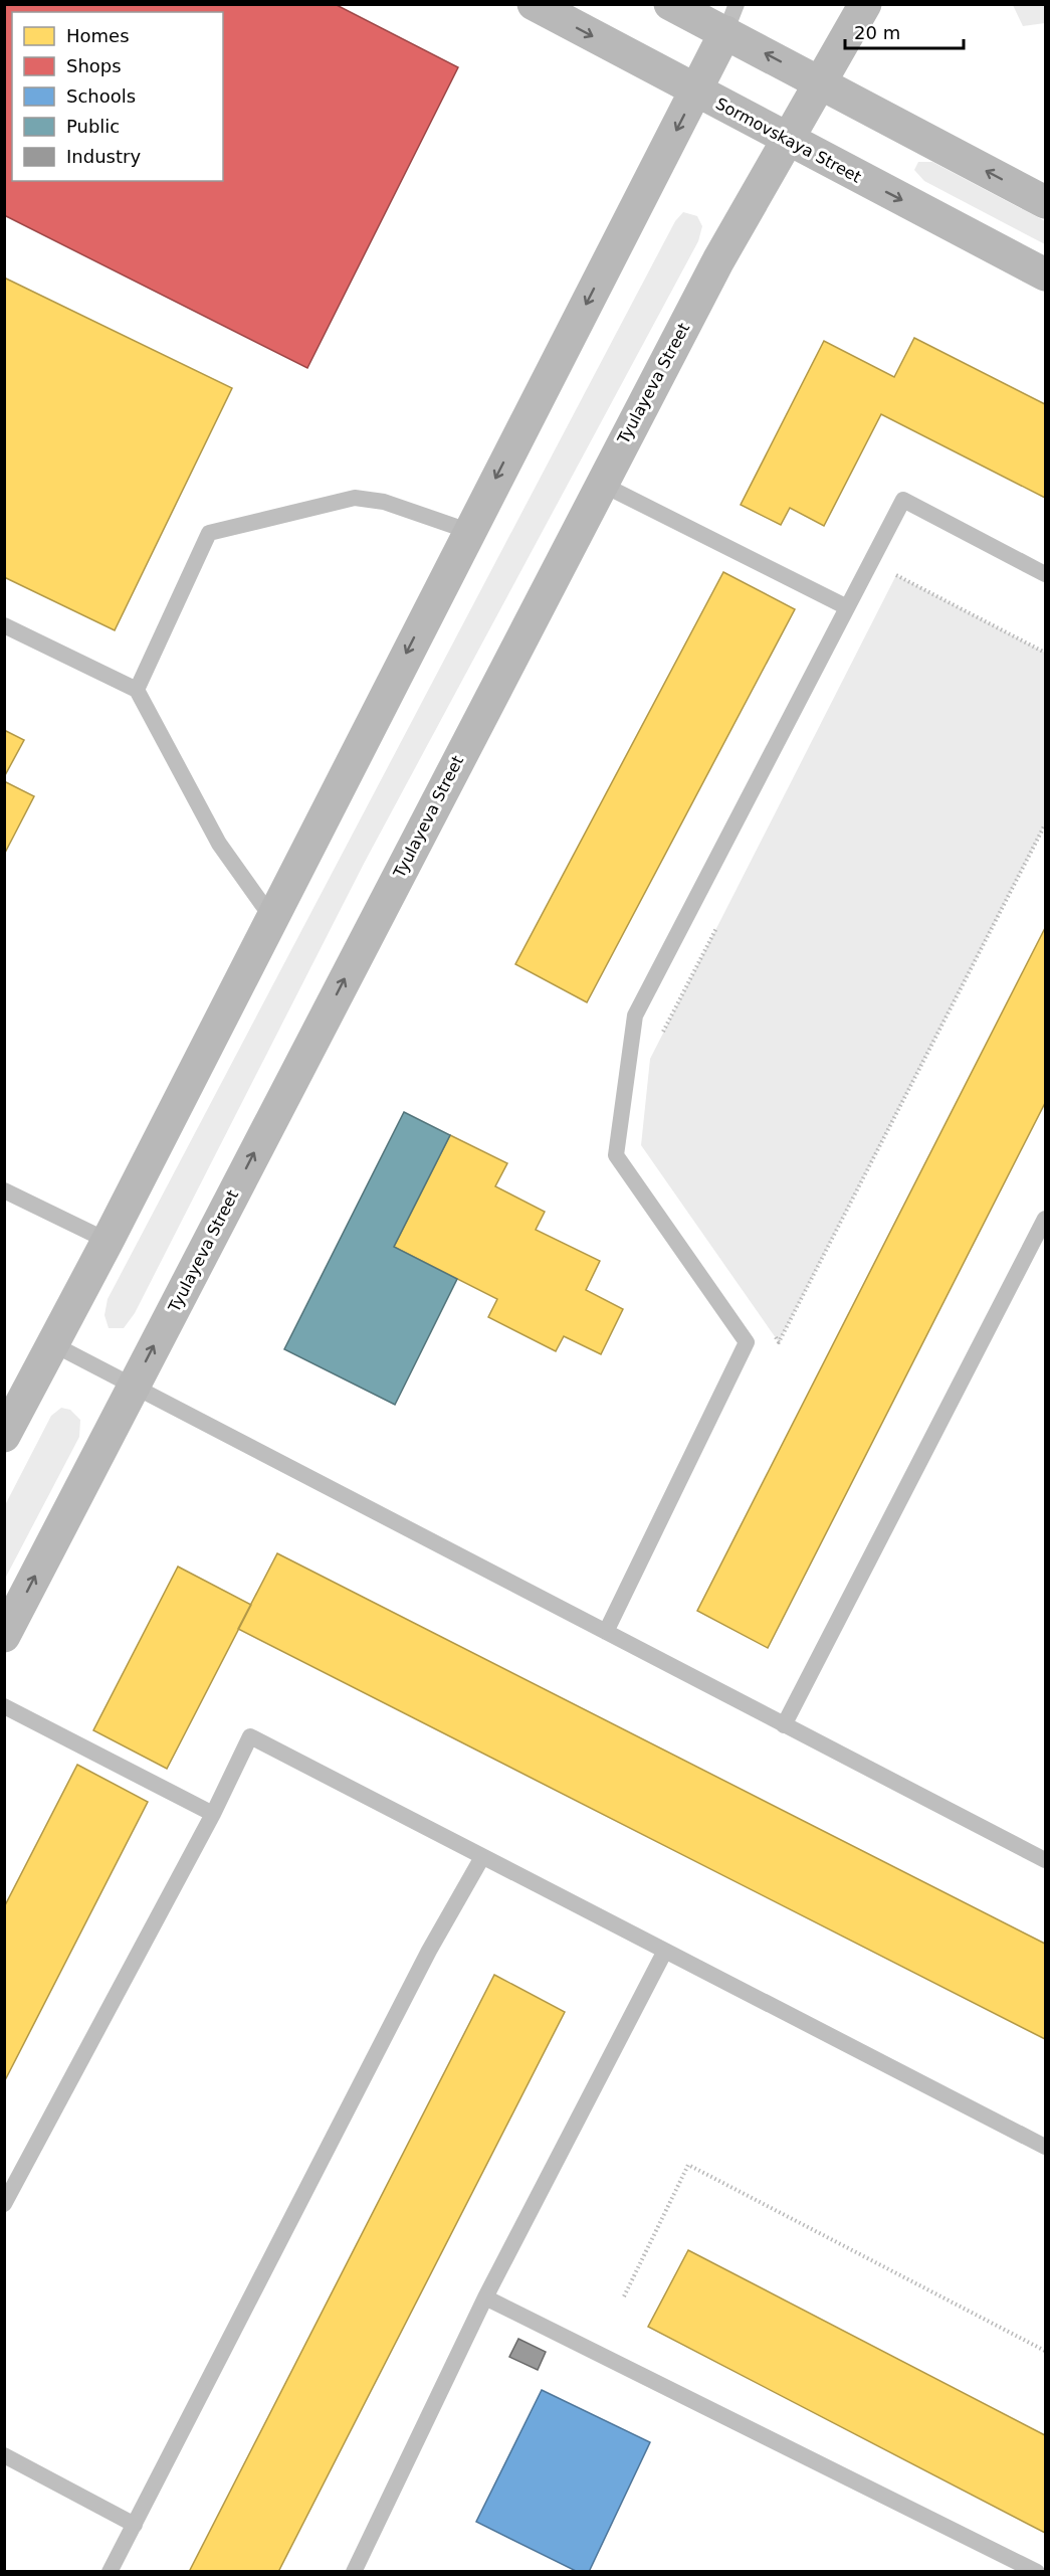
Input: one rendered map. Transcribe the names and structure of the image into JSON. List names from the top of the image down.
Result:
{
  "streets": {
    "main road": ["Sormovskaya Street", "Tyulayeva Street"]
  },
  "crossings": [
    ["Sormovskaya Street", "Tyulayeva Street"]
  ],
  "legend": [
    "Homes",
    "Shops",
    "Schools",
    "Public",
    "Industry"
  ],
  "scale_bar": "20 m"
}
